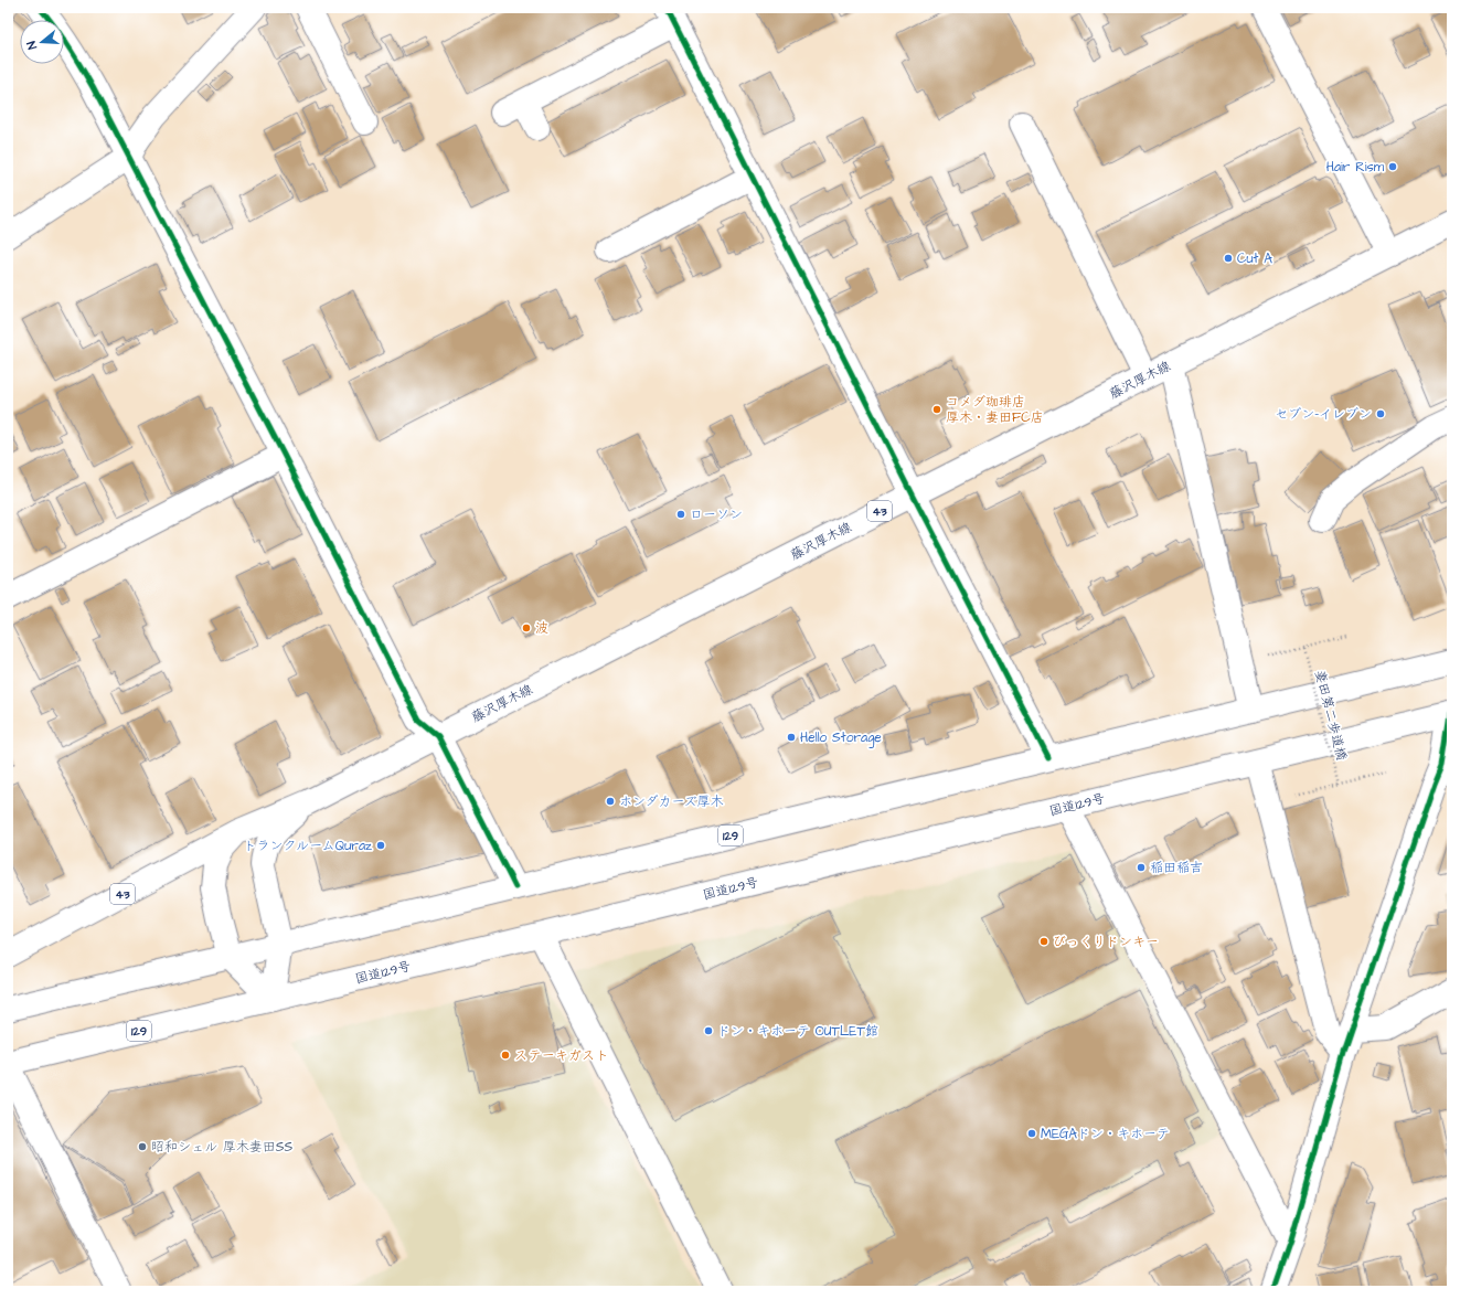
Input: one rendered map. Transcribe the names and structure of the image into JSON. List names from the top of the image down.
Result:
{
  "streets": {
    "main road": [
      "藤沢厚木線",
      "43",
      "国道129号",
      "129"
    ],
    "path": ["妻田第二歩道橋"]
  },
  "crossings": [
    ["藤沢厚木線", "43"],
    ["藤沢厚木線", "国道129号"],
    ["藤沢厚木線", "129"]
  ],
  "places": [
    "Hair Rism",
    "Cut A",
    "コメダ珈琲店 厚木・妻田FC店",
    "セブン-イレブン",
    "ローソン",
    "波",
    "Hello Storage",
    "ホンダカーズ厚木",
    "トランクルームQuraz",
    "稲田稲吉",
    "びっくりドンキー",
    "ドン・キホーテ OUTLET館",
    "ステーキガスト",
    "MEGAドン・キホーテ",
    "昭和シェル 厚木妻田SS"
  ],
  "north": "left"
}
